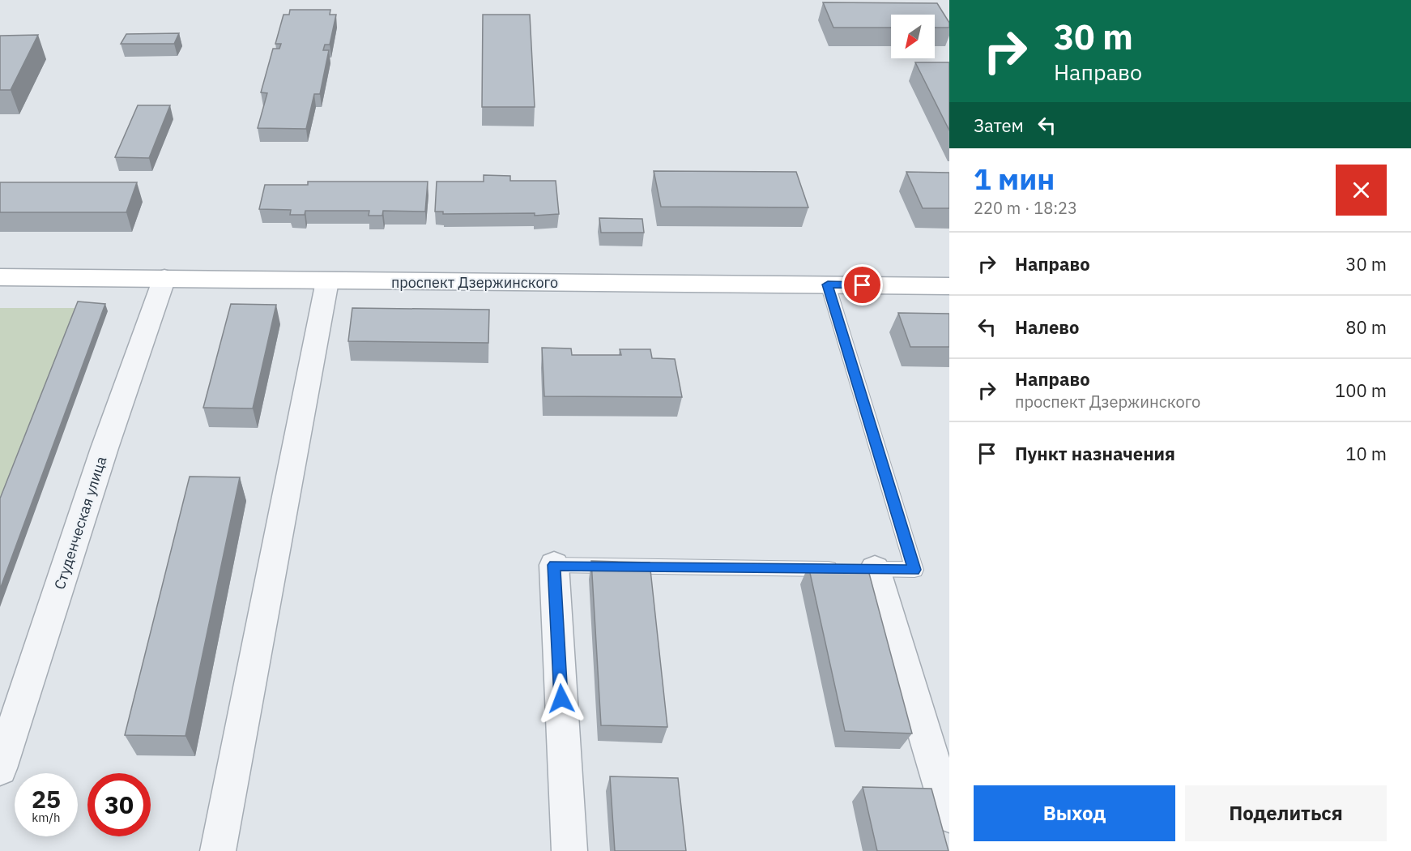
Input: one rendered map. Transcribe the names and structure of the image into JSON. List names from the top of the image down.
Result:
{
  "streets": {
    "main road": ["проспект Дзержинского"],
    "street": ["Студенческая улица"]
  },
  "crossings": [
    ["проспект Дзержинского", "Студенческая улица"]
  ],
  "north": "bottom left",
  "page": {
    "turn": ["30 m", "Направо"],
    "then": "Затем",
    "heading": ["1 мин", "220 m · 18:23"],
    "list": [
      {
        "name": "Направо",
        "value": "30 m"
      },
      {
        "name": "Налево",
        "value": "80 m"
      },
      {
        "name": "Направо",
        "note": "проспект Дзержинского",
        "value": "100 m"
      },
      {
        "name": "Пункт назначения",
        "value": "10 m"
      }
    ],
    "speed": "25 km/h",
    "limit": "30",
    "buttons": ["Выход", "Поделиться"]
  }
}
